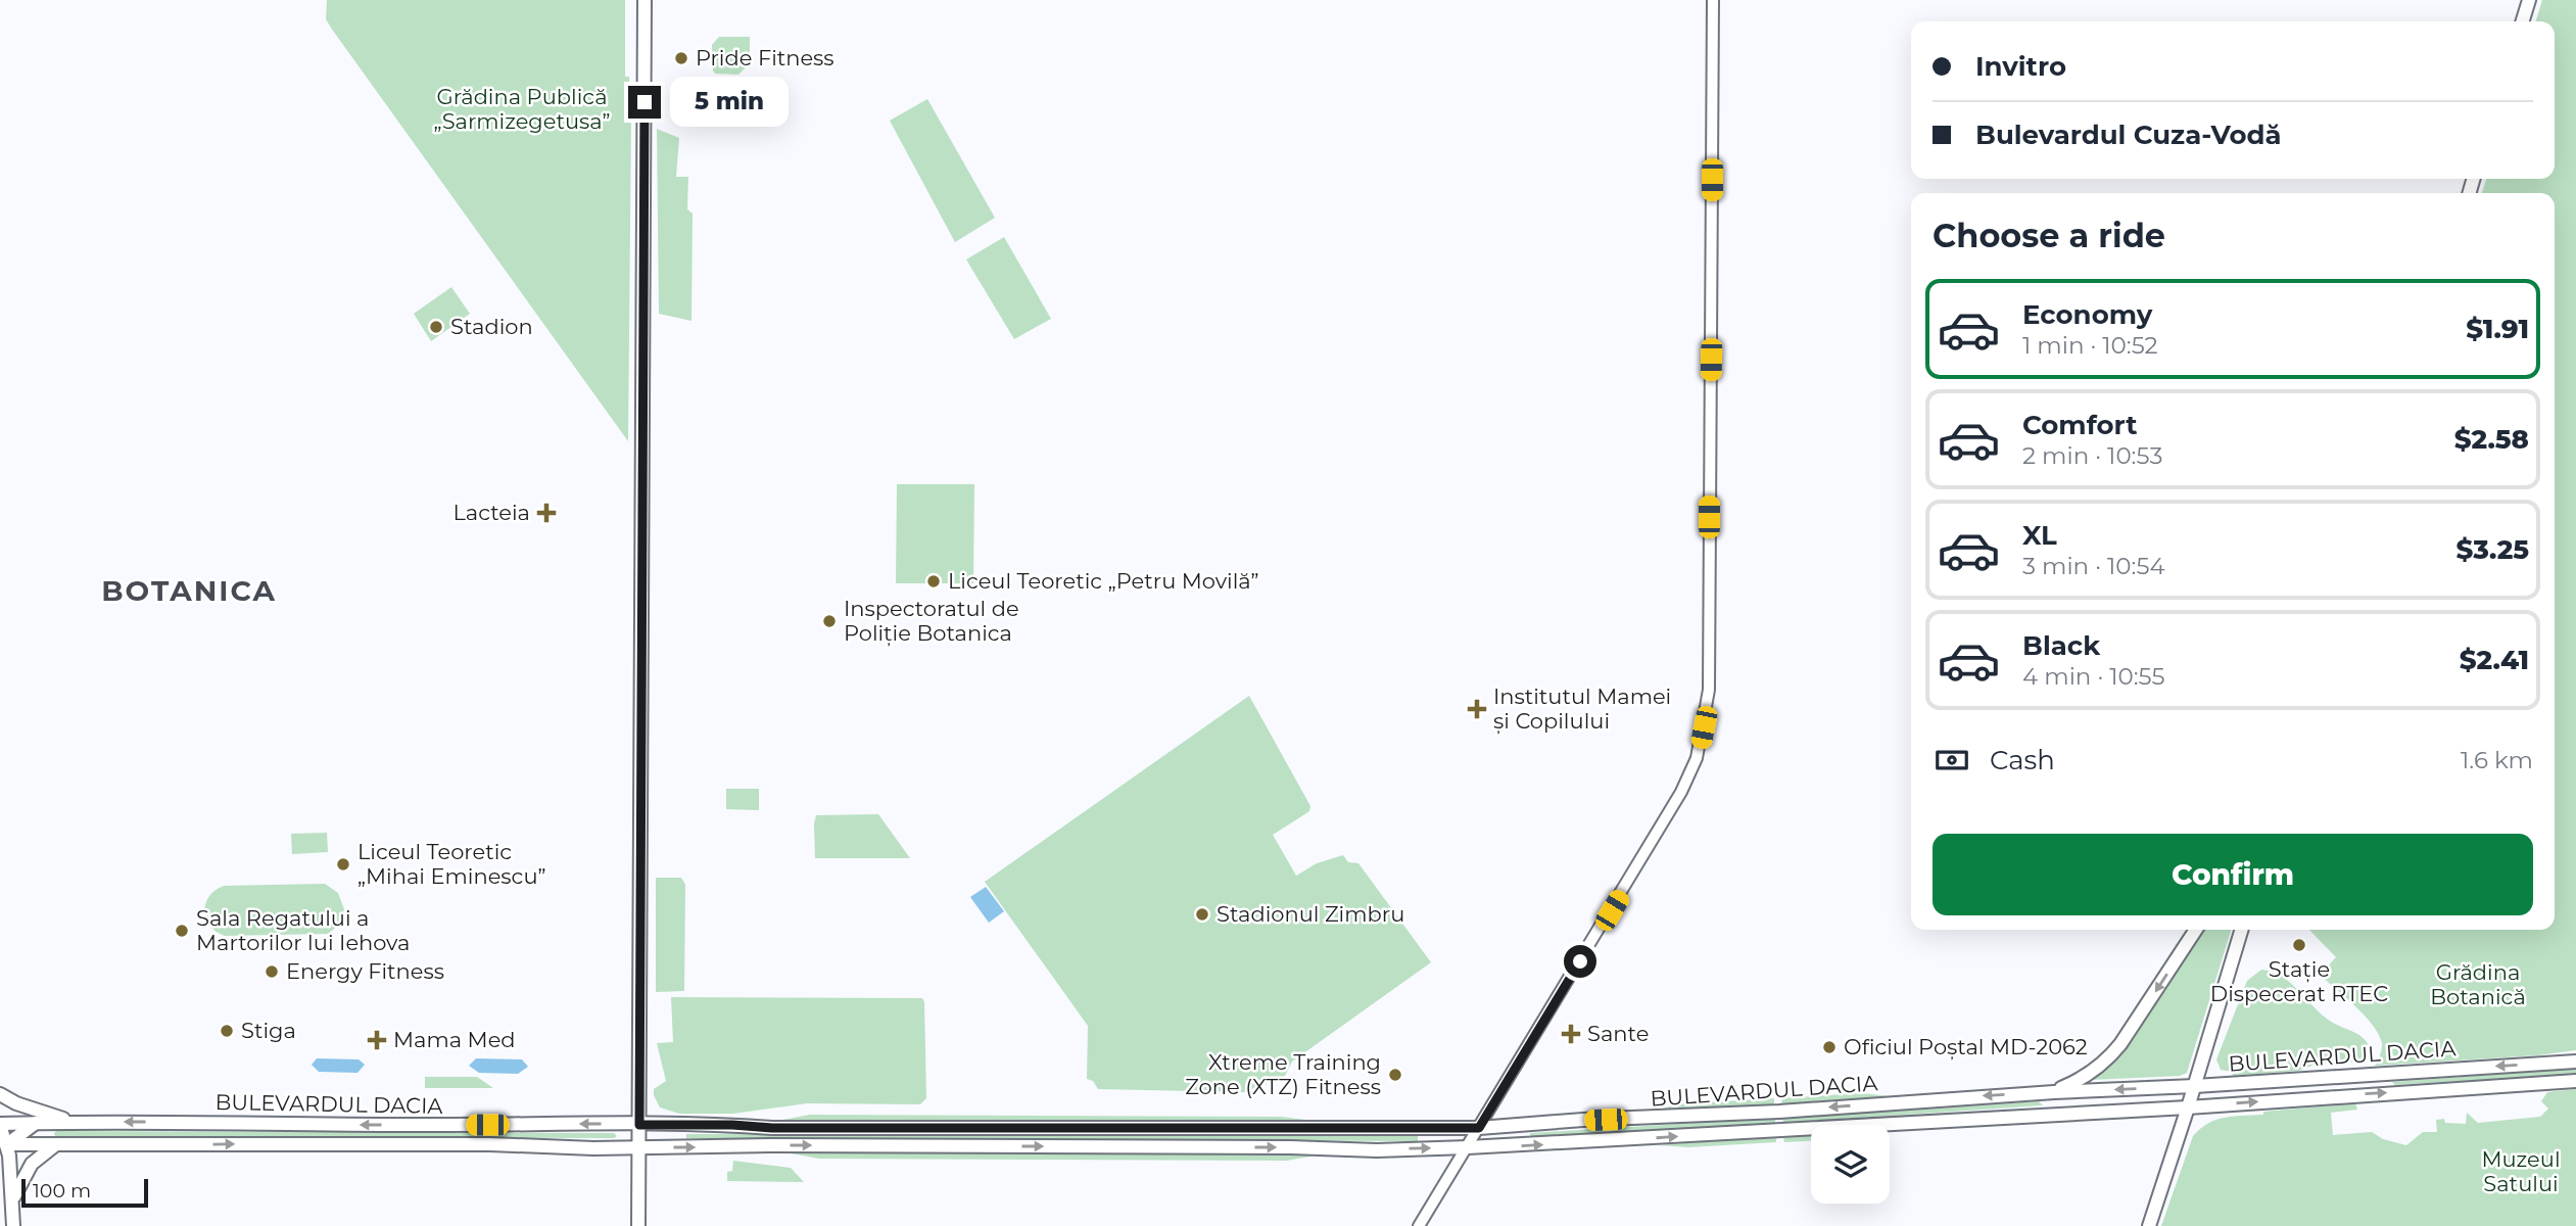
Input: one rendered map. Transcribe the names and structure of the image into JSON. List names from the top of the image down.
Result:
{
  "streets": {
    "main road": ["BULEVARDUL DACIA"]
  },
  "districts": ["BOTANICA"],
  "parks": ["Grădina Publică „Sarmizegetusa”", "Grădina Botanică", "Muzeul Satului"],
  "places": {
    "other": [
      "Pride Fitness",
      "Stadion",
      "Liceul Teoretic „Petru Movilă”",
      "Inspectoratul de Poliție Botanica",
      "Liceul Teoretic „Mihai Eminescu”",
      "Stadionul Zimbru",
      "Sala Regatului a Martorilor lui Iehova",
      "Stație Dispecerat RTEC",
      "Energy Fitness",
      "Stiga",
      "Oficiul Poștal MD-2062",
      "Xtreme Training Zone (XTZ) Fitness"
    ],
    "health": [
      "Lacteia",
      "Institutul Mamei și Copilului",
      "Sante",
      "Mama Med"
    ]
  },
  "scale_bar": "100 m",
  "page": {
    "banner": ["Invitro", "Bulevardul Cuza-Vodă"],
    "bubble": "5 min",
    "heading": "Choose a ride",
    "list": [
      {
        "name": "Economy",
        "note": "1 min · 10:52",
        "value": "$1.91"
      },
      {
        "name": "Comfort",
        "note": "2 min · 10:53",
        "value": "$2.58"
      },
      {
        "name": "XL",
        "note": "3 min · 10:54",
        "value": "$3.25"
      },
      {
        "name": "Black",
        "note": "4 min · 10:55",
        "value": "$2.41"
      }
    ],
    "pay": ["Cash", "1.6 km"],
    "buttons": "Confirm",
    "scale": "100 m"
  }
}
